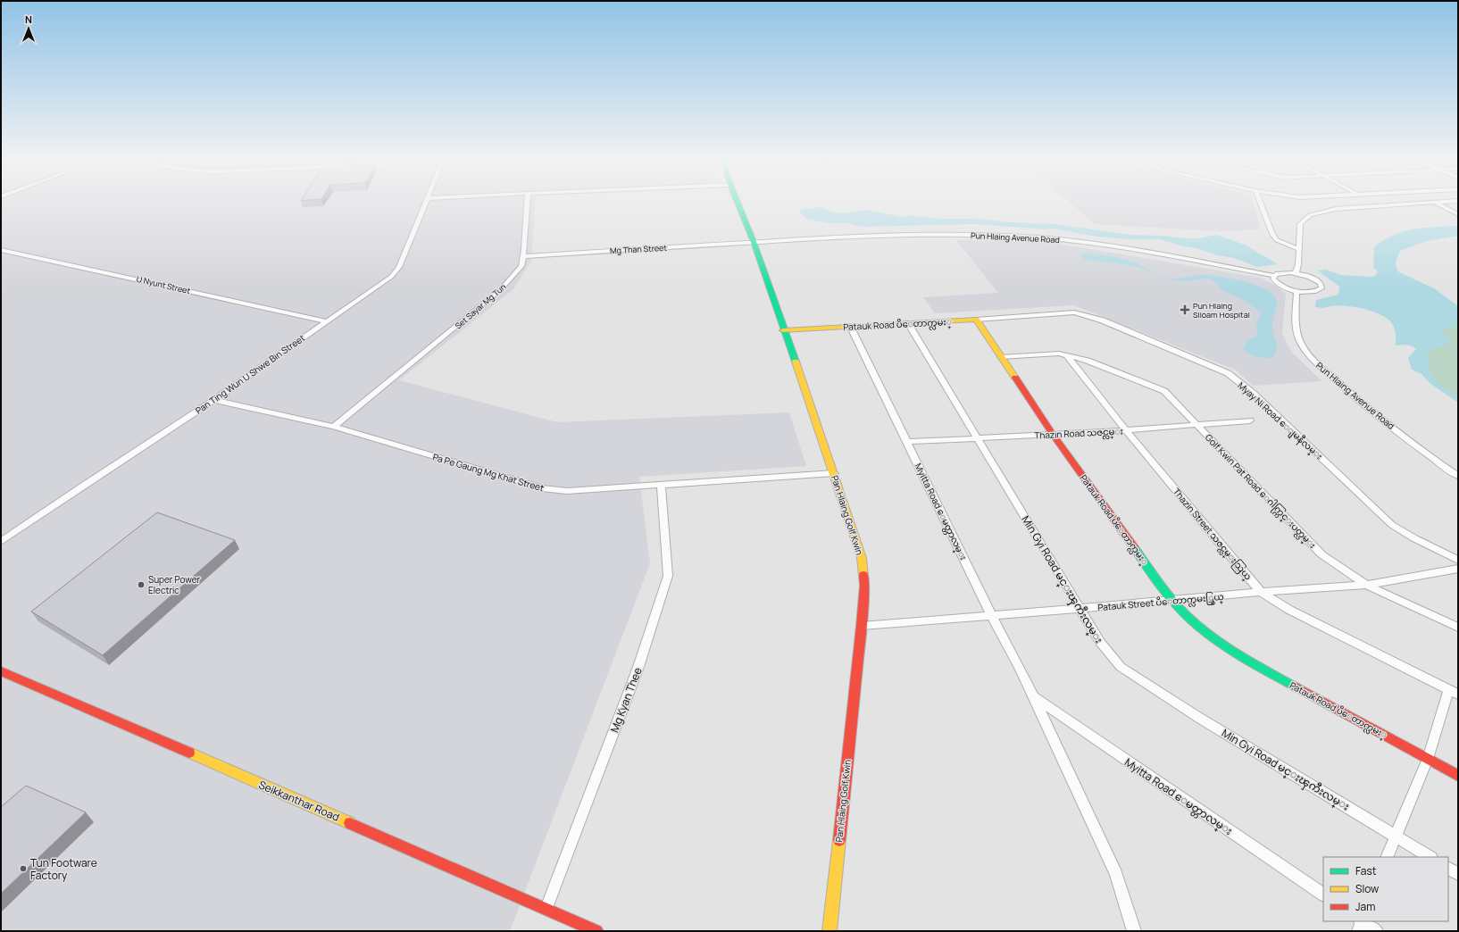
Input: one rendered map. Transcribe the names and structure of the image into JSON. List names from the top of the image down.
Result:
{
  "streets": {
    "street": [
      "Pun Hlaing Avenue Road",
      "Mg Than Street",
      "U Nyunt Street",
      "Set Sayar Mg Tun",
      "Patauk Road ပိေတာက္လမး္",
      "Pan Ting Wun U Shwe Bin Street",
      "Myay Ni Road ေျမနီလမ္း",
      "Thazin Road သဇင္လမ္း",
      "Pa Pe Gaung Mg Khat Street",
      "Golf Kwin Pat Road ေဂါက္ကြင္းပတ္လမ္း",
      "Myitta Road ေမတ္တာလမ္း",
      "Pan Hlaing Golf Kwin",
      "Thazin Street သဇင္လမ္းသြယ္",
      "Min Gyi Road မင္းၾကီးလမ္း",
      "Patauk Street ပိေတာက္လမး္သြယ္",
      "Mg Kyan Thee",
      "Seikkanthar Road"
    ]
  },
  "crossings": [
    ["Pun Hlaing Avenue Road", "Mg Than Street"],
    ["Pun Hlaing Avenue Road", "Pan Hlaing Golf Kwin"],
    ["Mg Than Street", "Set Sayar Mg Tun"],
    ["Mg Than Street", "Pan Hlaing Golf Kwin"],
    ["U Nyunt Street", "Pan Ting Wun U Shwe Bin Street"],
    ["Set Sayar Mg Tun", "Pa Pe Gaung Mg Khat Street"],
    ["Patauk Road ပိေတာက္လမး္", "Myay Ni Road ေျမနီလမ္း"],
    ["Patauk Road ပိေတာက္လမး္", "Thazin Road သဇင္လမ္း"],
    ["Patauk Road ပိေတာက္လမး္", "Myitta Road ေမတ္တာလမ္း"],
    ["Patauk Road ပိေတာက္လမး္", "Pan Hlaing Golf Kwin"],
    ["Patauk Road ပိေတာက္လမး္", "Min Gyi Road မင္းၾကီးလမ္း"],
    ["Patauk Road ပိေတာက္လမး္", "Patauk Street ပိေတာက္လမး္သြယ္"],
    ["Pan Ting Wun U Shwe Bin Street", "Pa Pe Gaung Mg Khat Street"],
    ["Thazin Road သဇင္လမ္း", "Golf Kwin Pat Road ေဂါက္ကြင္းပတ္လမ္း"],
    ["Thazin Road သဇင္လမ္း", "Myitta Road ေမတ္တာလမ္း"],
    ["Thazin Road သဇင္လမ္း", "Thazin Street သဇင္လမ္းသြယ္"],
    ["Thazin Road သဇင္လမ္း", "Min Gyi Road မင္းၾကီးလမ္း"],
    ["Pa Pe Gaung Mg Khat Street", "Pan Hlaing Golf Kwin"],
    ["Pa Pe Gaung Mg Khat Street", "Mg Kyan Thee"],
    ["Golf Kwin Pat Road ေဂါက္ကြင္းပတ္လမ္း", "Thazin Street သဇင္လမ္းသြယ္"],
    ["Golf Kwin Pat Road ေဂါက္ကြင္းပတ္လမ္း", "Patauk Street ပိေတာက္လမး္သြယ္"],
    ["Myitta Road ေမတ္တာလမ္း", "Patauk Street ပိေတာက္လမး္သြယ္"],
    ["Pan Hlaing Golf Kwin", "Patauk Street ပိေတာက္လမး္သြယ္"],
    ["Thazin Street သဇင္လမ္းသြယ္", "Patauk Street ပိေတာက္လမး္သြယ္"],
    ["Min Gyi Road မင္းၾကီးလမ္း", "Patauk Street ပိေတာက္လမး္သြယ္"],
    ["Mg Kyan Thee", "Seikkanthar Road"]
  ],
  "places": {
    "health": ["Pun Hlaing Siloam Hospital"],
    "other": ["Super Power Electric", "Tun Footware Factory"]
  },
  "legend": ["Fast", "Slow", "Jam"],
  "north": "top"
}
